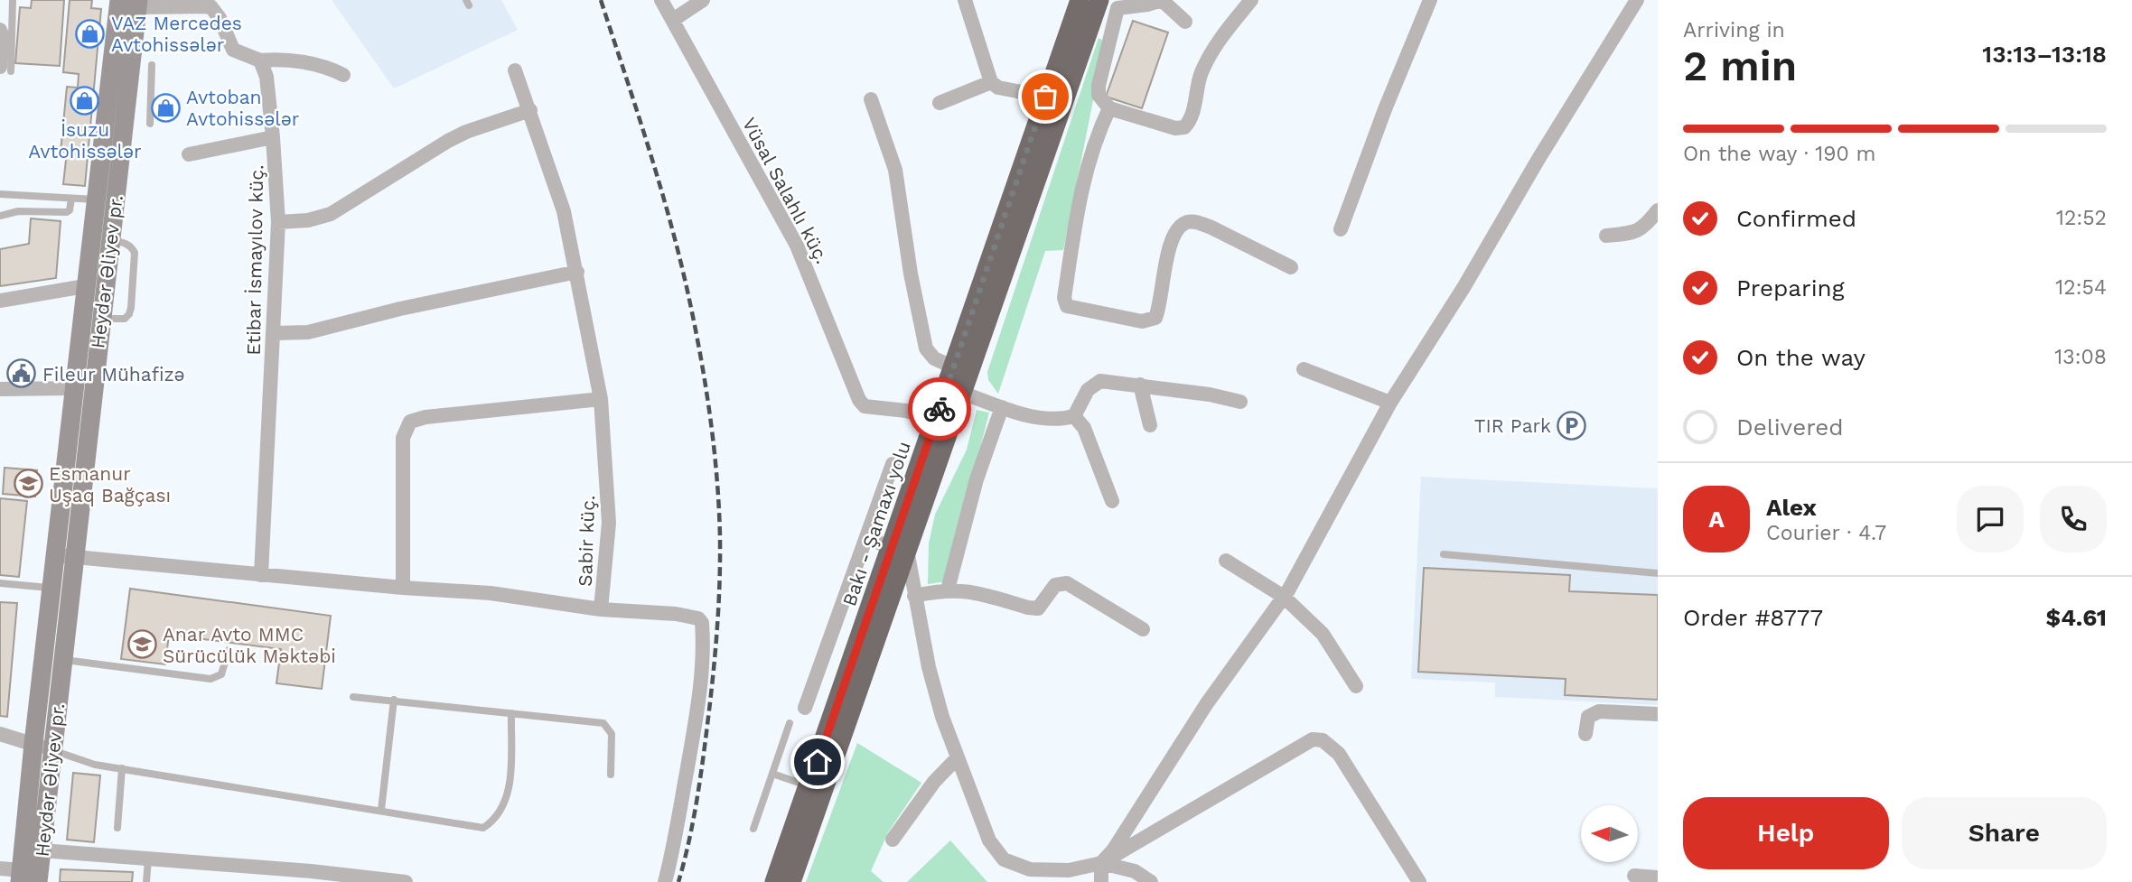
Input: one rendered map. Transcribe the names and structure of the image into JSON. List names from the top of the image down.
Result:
{
  "streets": {
    "highway": ["Bakı - Şamaxı yolu"],
    "main road": ["Heydər Əliyev pr."],
    "street": ["Vüsal Salahlı küç.", "Etibar İsmayılov küç.", "Sabir küç."]
  },
  "crossings": [
    ["Vüsal Salahlı küç.", "Bakı - Şamaxı yolu"],
    ["Etibar İsmayılov küç.", "Sabir küç."],
    ["Heydər Əliyev pr.", "Sabir küç."]
  ],
  "places": {
    "shop": ["VAZ Mercedes Avtohissələr", "İsuzu Avtohissələr", "Avtoban Avtohissələr"],
    "public building": ["Fileur Mühafizə"],
    "parking": ["TIR Park"],
    "school or university": ["Esmanur Uşaq Bağçası", "Anar Avto MMC Sürücülük Məktəbi"]
  },
  "north": "left",
  "page": {
    "heading": ["2 min", "Arriving in", "13:13–13:18"],
    "panel": [
      "Alex",
      "Courier · 4.7",
      "Order #8777",
      "$4.61"
    ],
    "bar": "On the way · 190 m",
    "list": [
      ["Confirmed", "12:52"],
      ["Preparing", "12:54"],
      ["On the way", "13:08"],
      "Delivered"
    ],
    "round": "A",
    "buttons": ["Help", "Share"]
  }
}
